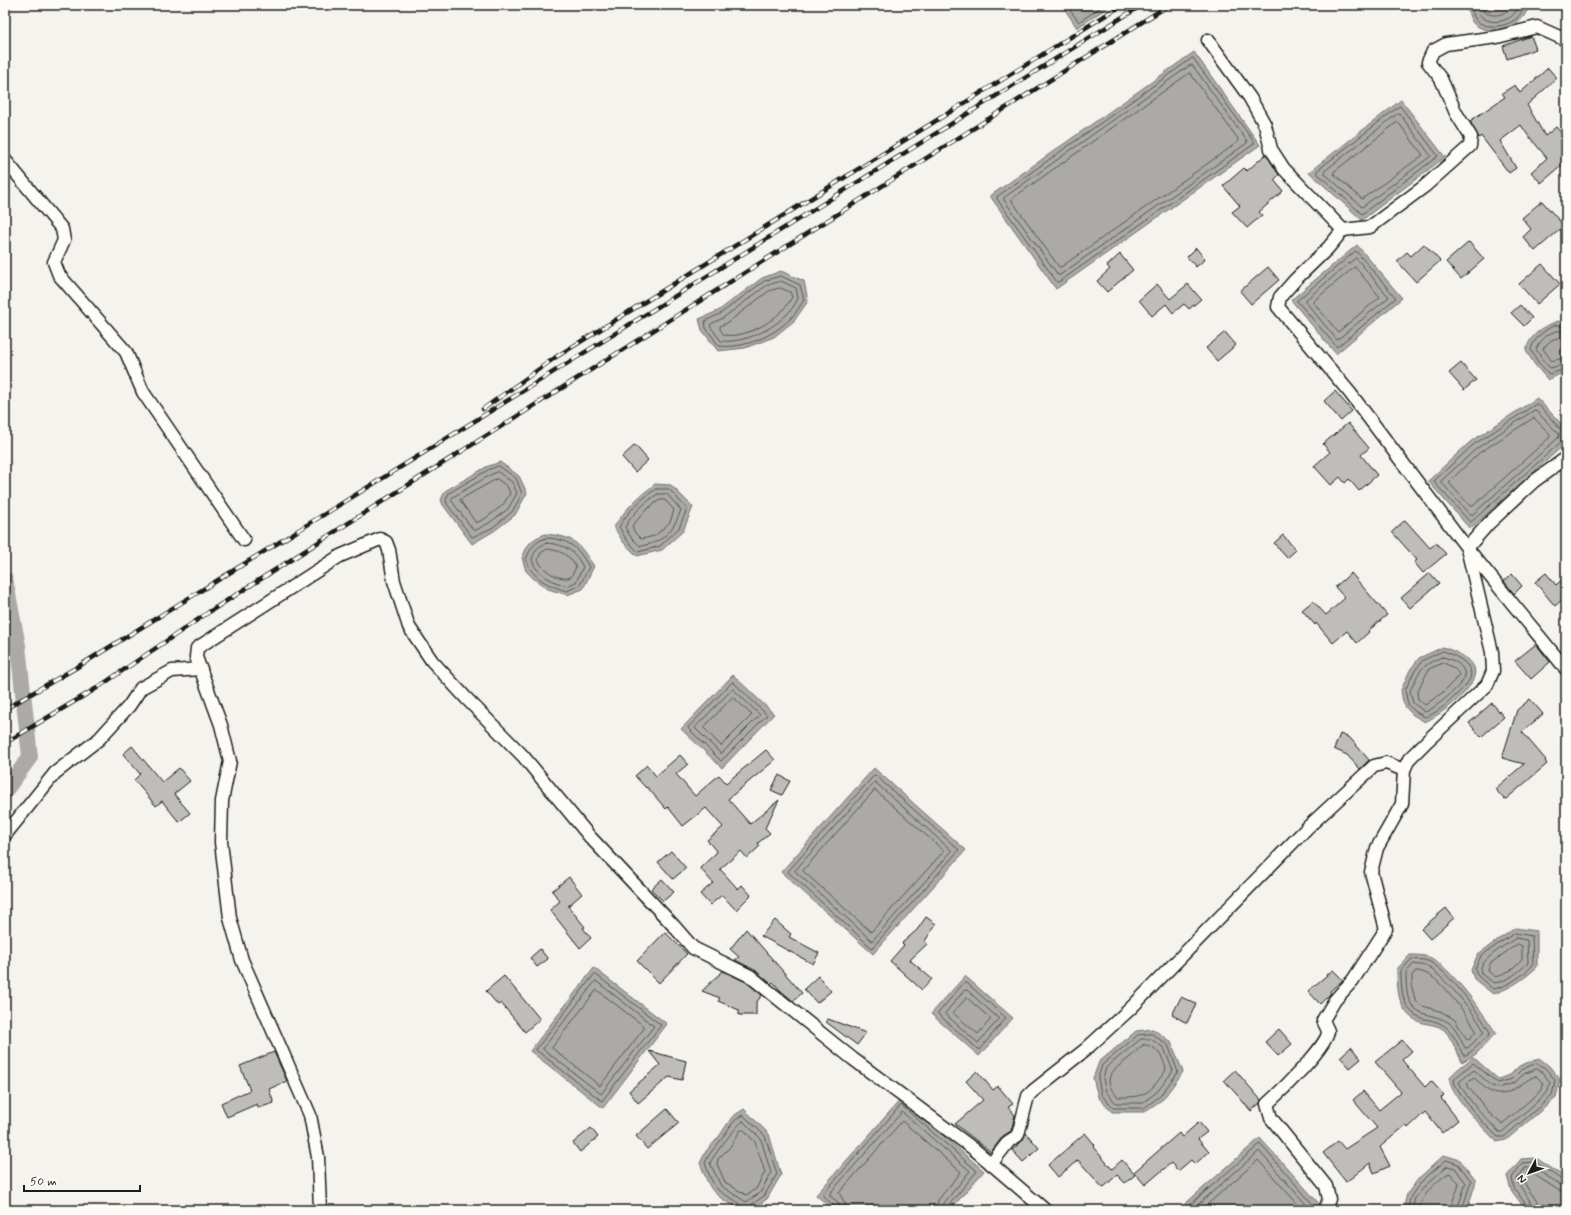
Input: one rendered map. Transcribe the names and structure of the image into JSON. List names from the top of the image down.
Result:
{
  "scale_bar": "50 m",
  "north": "bottom left"
}
